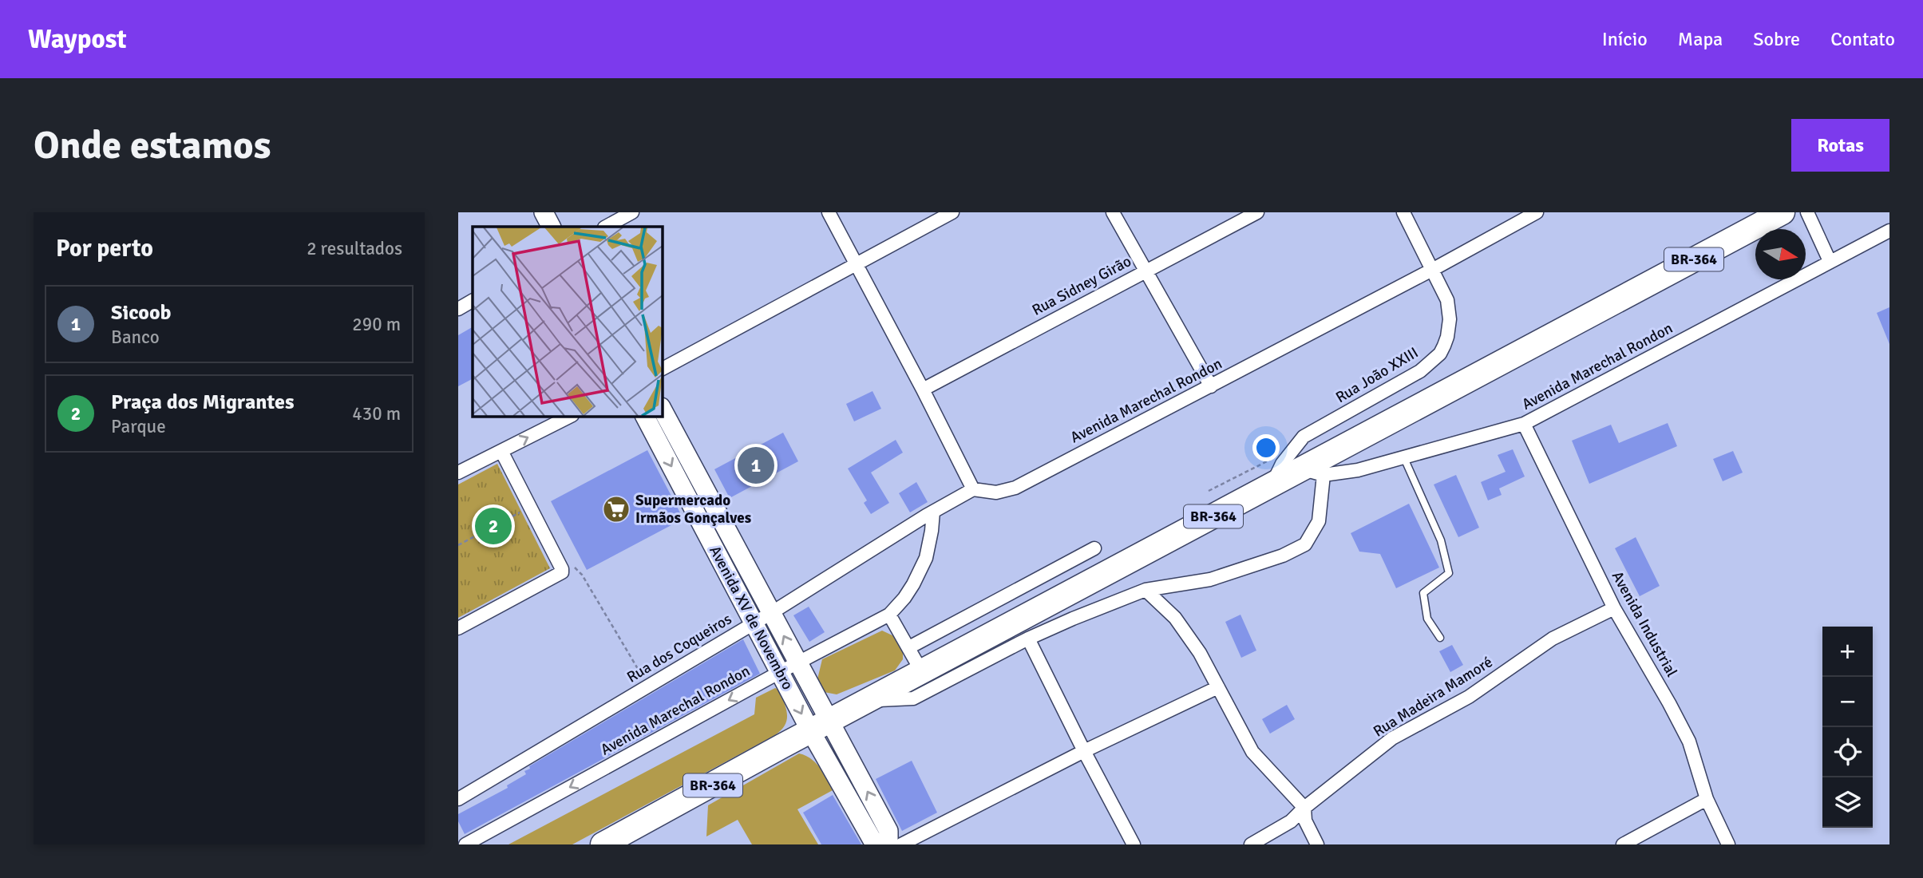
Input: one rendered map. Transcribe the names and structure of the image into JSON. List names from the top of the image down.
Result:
{
  "streets": {
    "highway": ["BR-364"],
    "street": [
      "Rua Sidney Girão",
      "Avenida Marechal Rondon",
      "Rua João XXIII",
      "Avenida XV de Novembro",
      "Avenida Industrial",
      "Rua dos Coqueiros",
      "Rua Madeira Mamoré"
    ]
  },
  "crossings": [
    ["BR-364", "Avenida Marechal Rondon"],
    ["BR-364", "Rua João XXIII"],
    ["BR-364", "Avenida XV de Novembro"],
    ["Avenida Marechal Rondon", "Rua João XXIII"],
    ["Avenida Marechal Rondon", "Avenida XV de Novembro"],
    ["Avenida Marechal Rondon", "Avenida Industrial"],
    ["Avenida Marechal Rondon", "Rua dos Coqueiros"],
    ["Avenida XV de Novembro", "Rua dos Coqueiros"],
    ["Avenida Industrial", "Rua Madeira Mamoré"]
  ],
  "places": {
    "supermarket": ["Supermercado Irmãos Gonçalves"]
  },
  "north": "right",
  "page": {
    "header": "Waypost",
    "nav": [
      "Início",
      "Mapa",
      "Sobre",
      "Contato"
    ],
    "buttons": "Rotas",
    "title": "Onde estamos",
    "heading": ["Por perto", "2 resultados"],
    "list": [
      {
        "mark": "1",
        "name": "Sicoob",
        "note": "Banco",
        "value": "290 m"
      },
      {
        "mark": "2",
        "name": "Praça dos Migrantes",
        "note": "Parque",
        "value": "430 m"
      }
    ],
    "pins": ["1", "2"],
    "map_buttons": ["+", "−"]
  }
}
